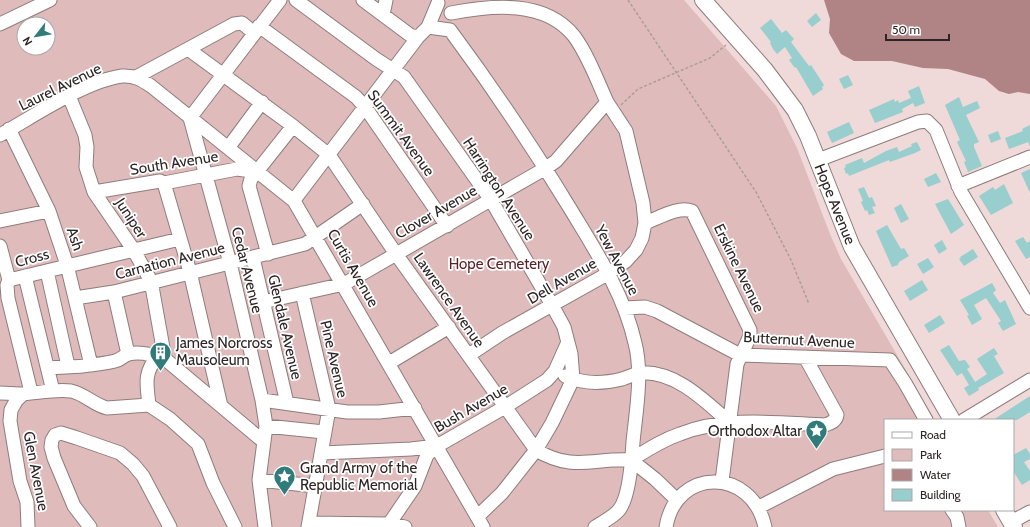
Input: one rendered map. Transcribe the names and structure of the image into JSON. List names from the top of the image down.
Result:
{
  "streets": {
    "main road": ["Hope Avenue"],
    "street": [
      "Laurel Avenue",
      "Summit Avenue",
      "South Avenue",
      "Harrington Avenue",
      "Clover Avenue",
      "Juniper",
      "Ash",
      "Cross",
      "Yew Avenue",
      "Carnation Avenue",
      "Curtis Avenue",
      "Erskine Avenue",
      "Cedar Avenue",
      "Dell Avenue",
      "Lawrence Avenue",
      "Glendale Avenue",
      "Butternut Avenue",
      "Pine Avenue",
      "Bush Avenue",
      "Glen Avenue"
    ]
  },
  "crossings": [
    ["Laurel Avenue", "Summit Avenue"],
    ["Laurel Avenue", "Juniper"],
    ["Laurel Avenue", "Ash"],
    ["Laurel Avenue", "Curtis Avenue"],
    ["Summit Avenue", "Clover Avenue"],
    ["Summit Avenue", "Curtis Avenue"],
    ["Summit Avenue", "Lawrence Avenue"],
    ["South Avenue", "Juniper"],
    ["South Avenue", "Curtis Avenue"],
    ["South Avenue", "Cedar Avenue"],
    ["Harrington Avenue", "Clover Avenue"],
    ["Harrington Avenue", "Curtis Avenue"],
    ["Harrington Avenue", "Dell Avenue"],
    ["Harrington Avenue", "Lawrence Avenue"],
    ["Harrington Avenue", "Bush Avenue"],
    ["Clover Avenue", "Yew Avenue"],
    ["Clover Avenue", "Curtis Avenue"],
    ["Clover Avenue", "Dell Avenue"],
    ["Clover Avenue", "Lawrence Avenue"],
    ["Clover Avenue", "Glendale Avenue"],
    ["Clover Avenue", "Pine Avenue"],
    ["Juniper", "Cross"],
    ["Juniper", "Carnation Avenue"],
    ["Ash", "Cross"],
    ["Ash", "Carnation Avenue"],
    ["Yew Avenue", "Dell Avenue"],
    ["Yew Avenue", "Butternut Avenue"],
    ["Carnation Avenue", "Curtis Avenue"],
    ["Carnation Avenue", "Cedar Avenue"],
    ["Carnation Avenue", "Lawrence Avenue"],
    ["Carnation Avenue", "Glendale Avenue"],
    ["Curtis Avenue", "Cedar Avenue"],
    ["Curtis Avenue", "Bush Avenue"],
    ["Erskine Avenue", "Dell Avenue"],
    ["Erskine Avenue", "Butternut Avenue"],
    ["Dell Avenue", "Lawrence Avenue"],
    ["Lawrence Avenue", "Bush Avenue"],
    ["Pine Avenue", "Bush Avenue"]
  ],
  "parks": ["Hope Cemetery"],
  "places": {
    "building": ["James Norcross Mausoleum"],
    "place": ["Orthodox Altar", "Grand Army of the Republic Memorial"]
  },
  "legend": [
    "Road",
    "Park",
    "Water",
    "Building"
  ],
  "scale_bar": "50 m",
  "north": "bottom left"
}
